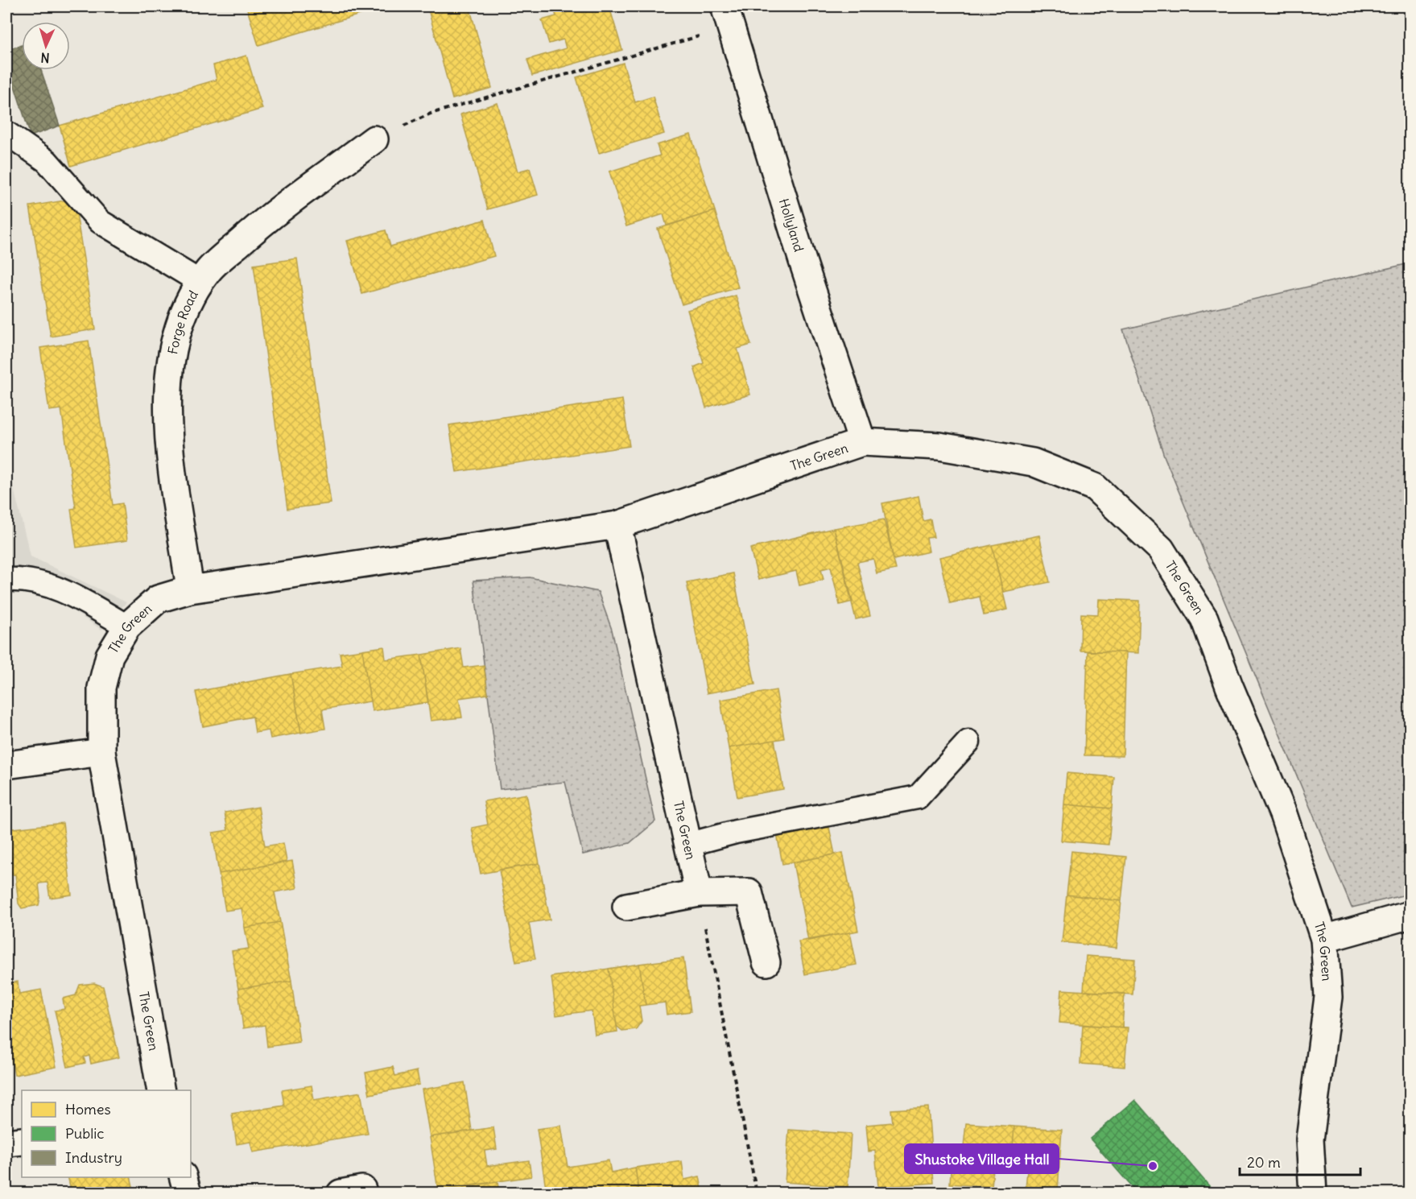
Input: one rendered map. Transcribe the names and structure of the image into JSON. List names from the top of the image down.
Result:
{
  "streets": {
    "street": ["Hollyland", "Forge Road", "The Green"]
  },
  "crossings": [
    ["Hollyland", "The Green"],
    ["Forge Road", "The Green"]
  ],
  "places": ["Shustoke Village Hall"],
  "legend": ["Homes", "Public", "Industry"],
  "scale_bar": "20 m",
  "north": "bottom"
}
